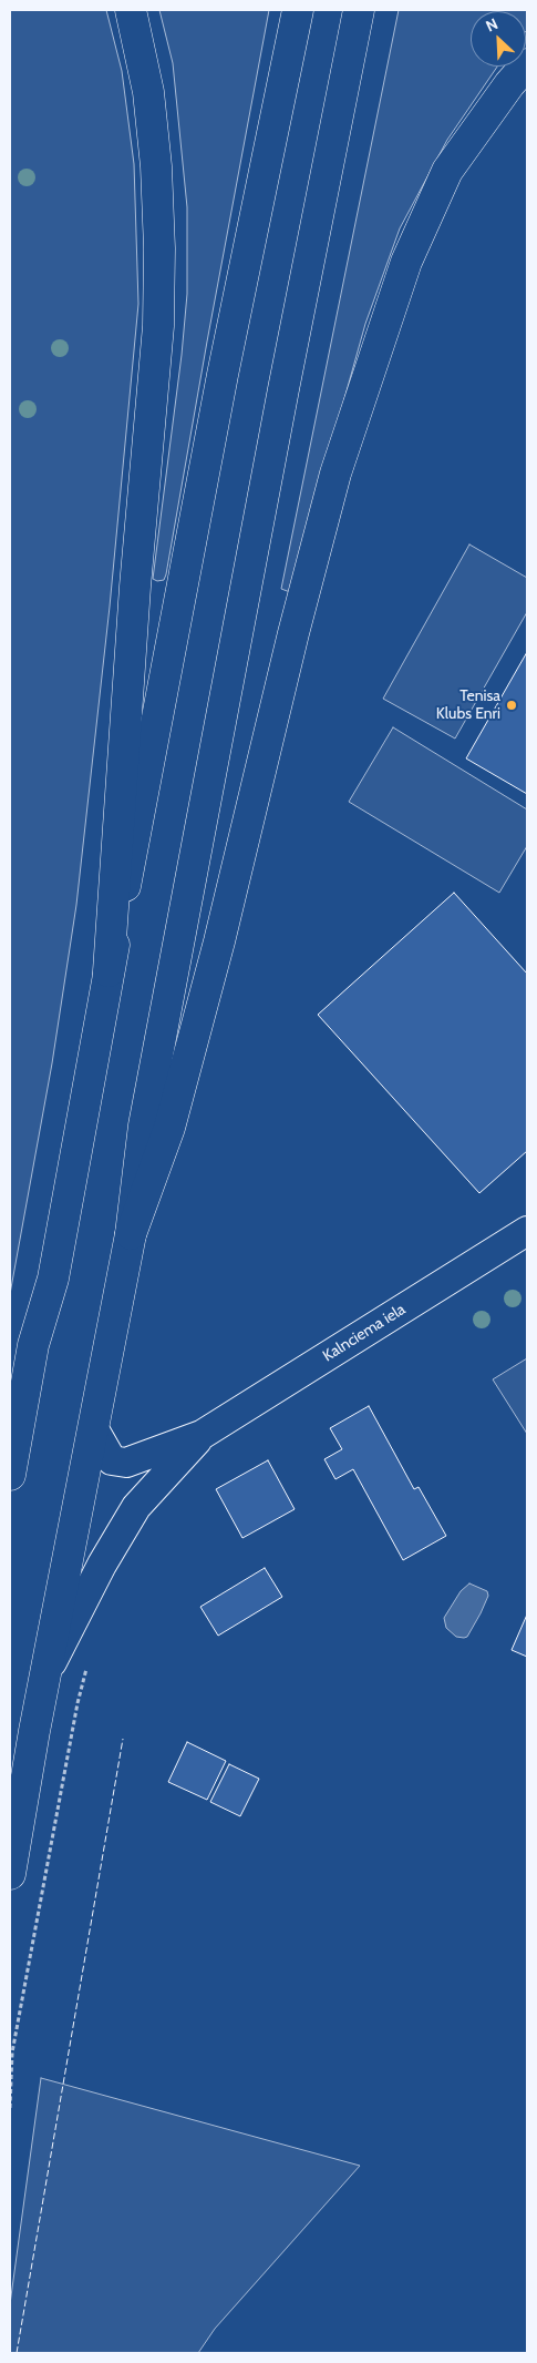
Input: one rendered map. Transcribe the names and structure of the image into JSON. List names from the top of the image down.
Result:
{
  "streets": {
    "street": ["Kalnciema iela"]
  },
  "places": ["Tenisa Klubs Enri"],
  "north": "top left"
}
